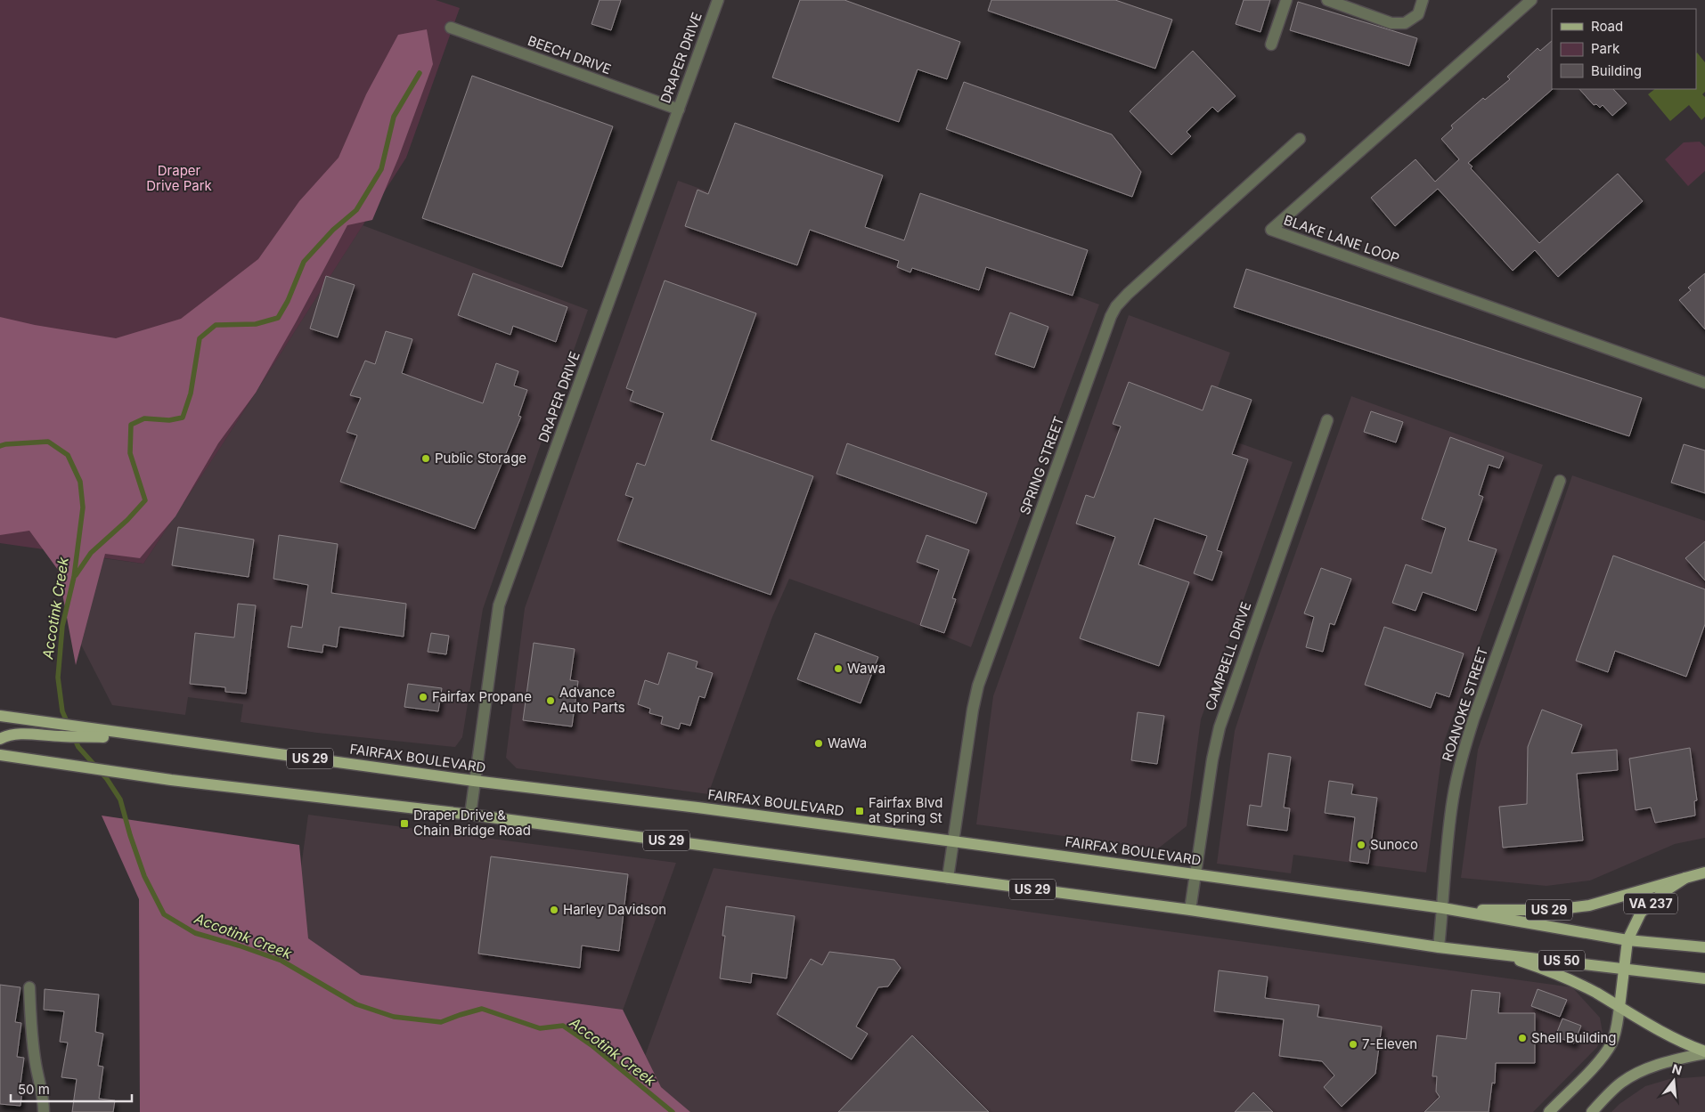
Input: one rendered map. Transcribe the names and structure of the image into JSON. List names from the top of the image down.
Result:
{
  "streets": {
    "main road": [
      "US 29",
      "FAIRFAX BOULEVARD",
      "VA 237",
      "US 50"
    ],
    "street": [
      "BEECH DRIVE",
      "DRAPER DRIVE",
      "BLAKE LANE LOOP",
      "SPRING STREET",
      "CAMPBELL DRIVE",
      "ROANOKE STREET"
    ]
  },
  "crossings": [
    ["BEECH DRIVE", "DRAPER DRIVE"],
    ["DRAPER DRIVE", "US 29"],
    ["DRAPER DRIVE", "FAIRFAX BOULEVARD"],
    ["SPRING STREET", "US 29"],
    ["SPRING STREET", "FAIRFAX BOULEVARD"],
    ["CAMPBELL DRIVE", "US 29"],
    ["CAMPBELL DRIVE", "FAIRFAX BOULEVARD"],
    ["ROANOKE STREET", "US 29"],
    ["ROANOKE STREET", "FAIRFAX BOULEVARD"],
    ["US 29", "FAIRFAX BOULEVARD"],
    ["US 29", "VA 237"],
    ["US 29", "US 50"],
    ["FAIRFAX BOULEVARD", "VA 237"],
    ["VA 237", "US 50"]
  ],
  "water": ["Accotink Creek"],
  "parks": ["Draper Drive Park"],
  "places": {
    "other": [
      "Public Storage",
      "Wawa",
      "Fairfax Propane",
      "Advance Auto Parts",
      "WaWa",
      "Sunoco",
      "Harley Davidson",
      "Shell Building",
      "7-Eleven"
    ],
    "transit": ["Fairfax Blvd at Spring St", "Draper Drive & Chain Bridge Road"]
  },
  "legend": ["Road", "Park", "Building"],
  "scale_bar": "50 m",
  "north": "top"
}
